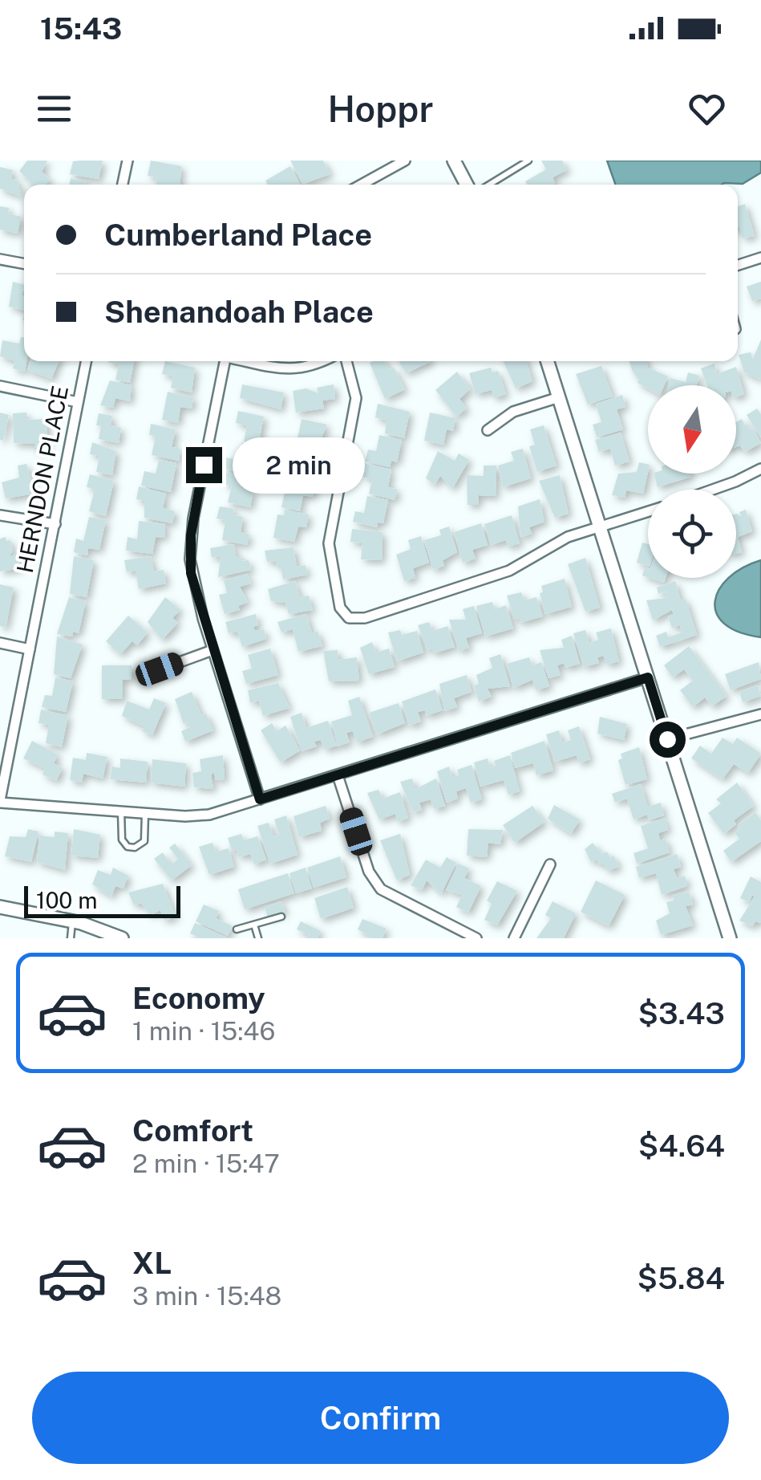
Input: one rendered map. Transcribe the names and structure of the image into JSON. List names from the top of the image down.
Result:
{
  "streets": {
    "street": ["HERNDON PLACE"]
  },
  "scale_bar": "100 m",
  "north": "bottom",
  "page": {
    "status": "15:43",
    "header": "Hoppr",
    "banner": ["Cumberland Place", "Shenandoah Place"],
    "bubble": "2 min",
    "scale": "100 m",
    "list": [
      {
        "name": "Economy",
        "note": "1 min · 15:46",
        "value": "$3.43"
      },
      {
        "name": "Comfort",
        "note": "2 min · 15:47",
        "value": "$4.64"
      },
      {
        "name": "XL",
        "note": "3 min · 15:48",
        "value": "$5.84"
      }
    ],
    "buttons": "Confirm"
  }
}
